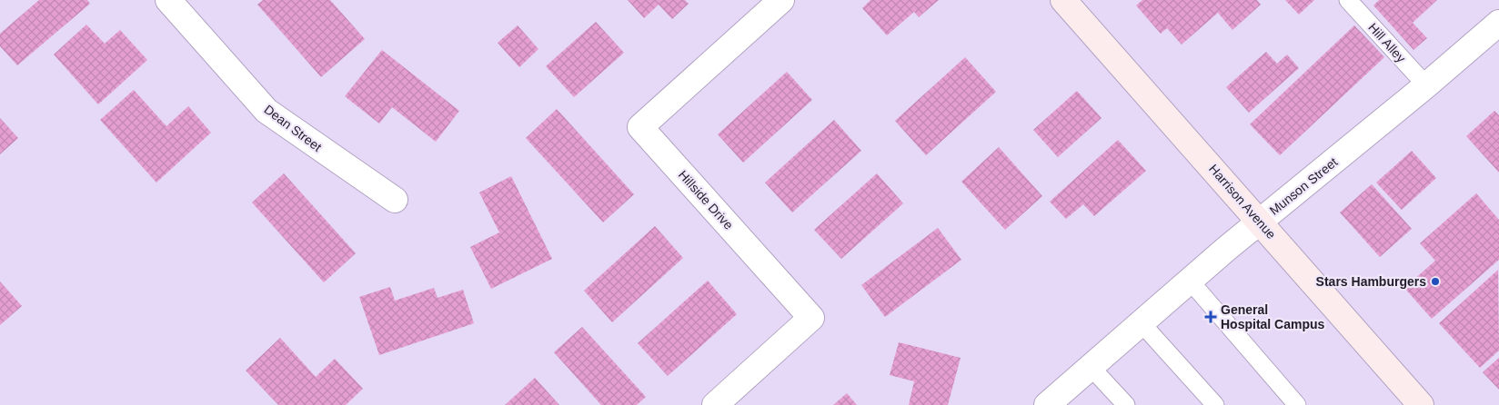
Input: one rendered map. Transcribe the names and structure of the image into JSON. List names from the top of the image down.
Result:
{
  "streets": {
    "main road": ["Harrison Avenue"],
    "street": ["Dean Street", "Munson Street", "Hillside Drive"],
    "lane": ["Hill Alley"]
  },
  "crossings": [
    ["Hill Alley", "Munson Street"],
    ["Munson Street", "Harrison Avenue"]
  ],
  "places": {
    "other": ["Stars Hamburgers"],
    "health": ["General Hospital Campus"]
  }
}
